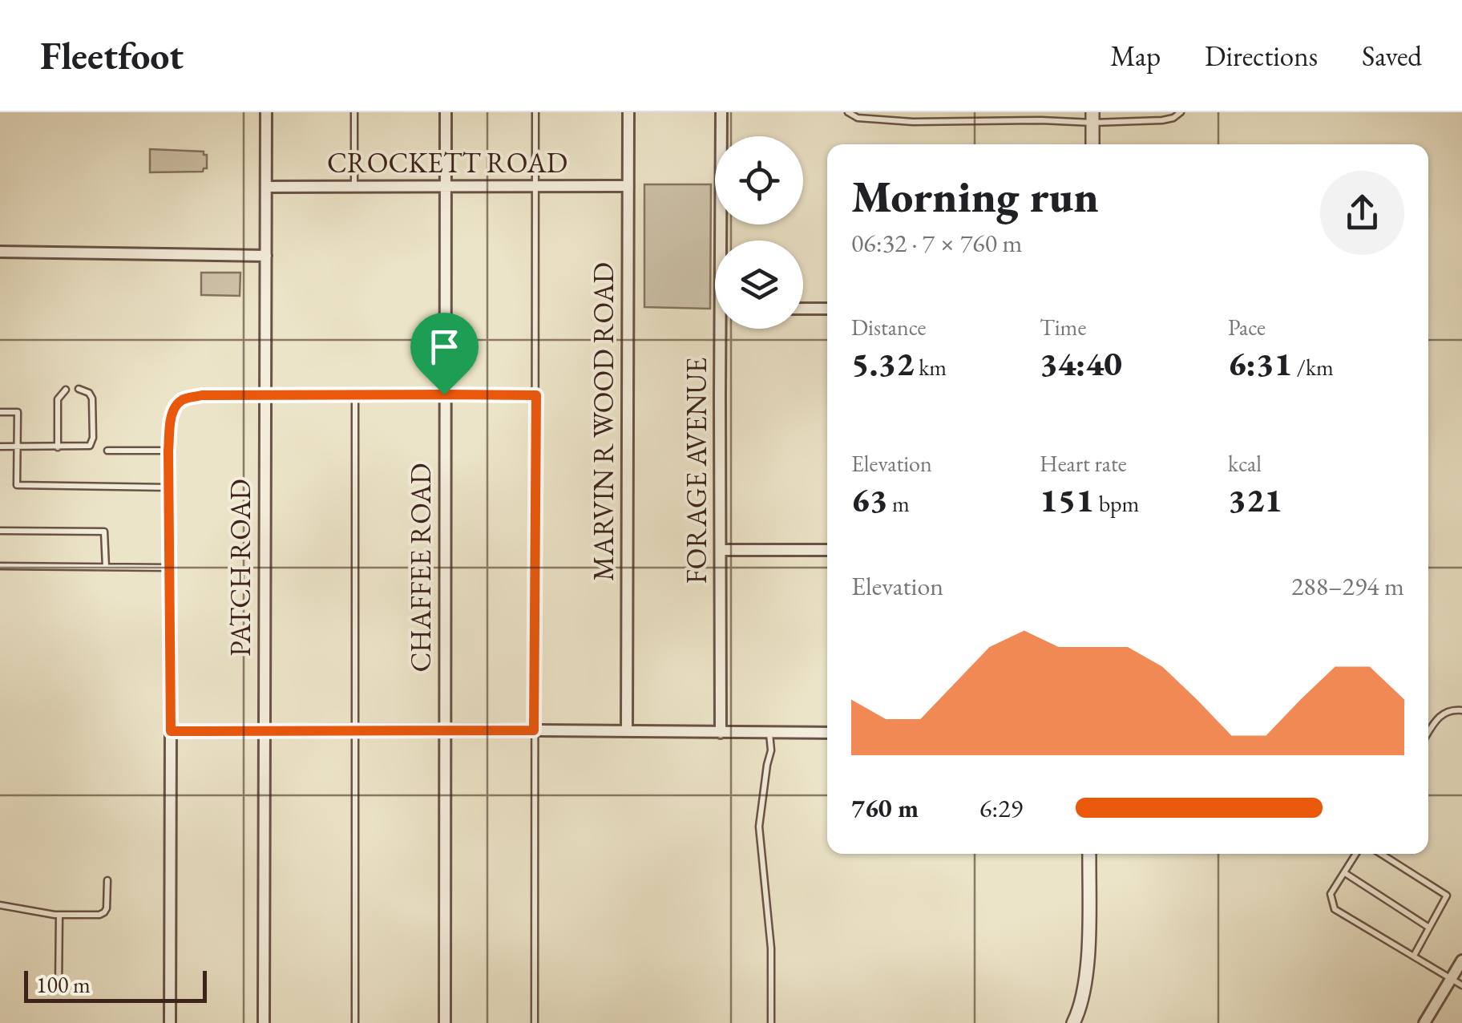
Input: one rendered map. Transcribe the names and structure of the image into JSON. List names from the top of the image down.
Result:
{
  "streets": {
    "street": [
      "CROCKETT ROAD",
      "MARVIN R WOOD ROAD",
      "FORAGE AVENUE",
      "PATCH ROAD",
      "CHAFFEE ROAD"
    ]
  },
  "crossings": [
    ["CROCKETT ROAD", "MARVIN R WOOD ROAD"],
    ["CROCKETT ROAD", "PATCH ROAD"],
    ["CROCKETT ROAD", "CHAFFEE ROAD"]
  ],
  "scale_bar": "100 m",
  "page": {
    "header": "Fleetfoot",
    "nav": ["Map", "Directions", "Saved"],
    "heading": ["Morning run", "06:32 · 7 × 760 m"],
    "stats": [
      ["Distance", "5.32 km"],
      ["Time", "34:40"],
      ["Pace", "6:31 /km"],
      ["Elevation", "63 m"],
      ["Heart rate", "151 bpm"],
      ["kcal", "321"]
    ],
    "chart": ["Elevation", "288–294 m"],
    "list": [
      {
        "name": "760 m",
        "note": "6:29"
      }
    ],
    "scale": "100 m"
  }
}
